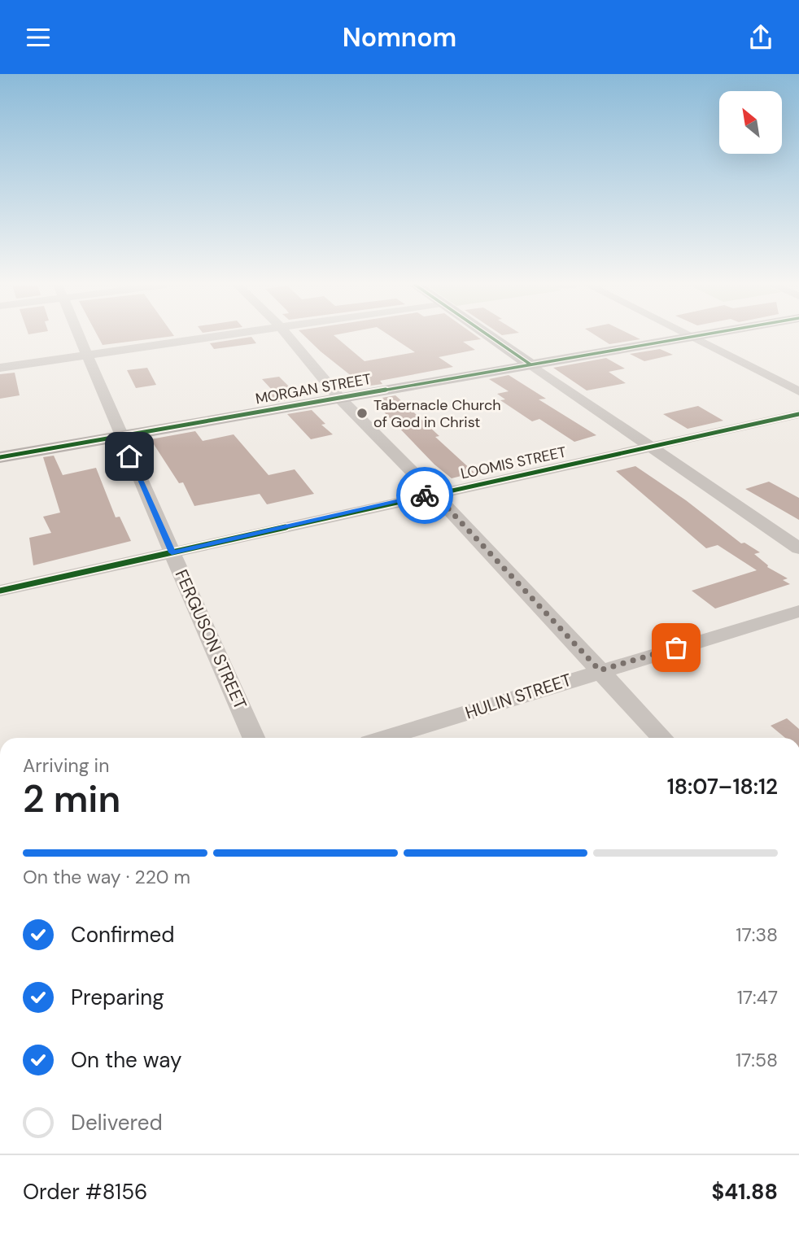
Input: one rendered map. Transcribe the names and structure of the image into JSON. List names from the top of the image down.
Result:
{
  "streets": {
    "main road": ["MORGAN STREET"],
    "street": ["LOOMIS STREET", "FERGUSON STREET", "HULIN STREET"]
  },
  "crossings": [
    ["MORGAN STREET", "FERGUSON STREET"],
    ["LOOMIS STREET", "FERGUSON STREET"]
  ],
  "places": ["Tabernacle Church of God in Christ"],
  "north": "top left",
  "page": {
    "header": "Nomnom",
    "heading": ["2 min", "Arriving in", "18:07–18:12"],
    "panel": ["Order #8156", "$41.88"],
    "bar": "On the way · 220 m",
    "list": [
      ["Confirmed", "17:38"],
      ["Preparing", "17:47"],
      ["On the way", "17:58"],
      "Delivered"
    ]
  }
}
